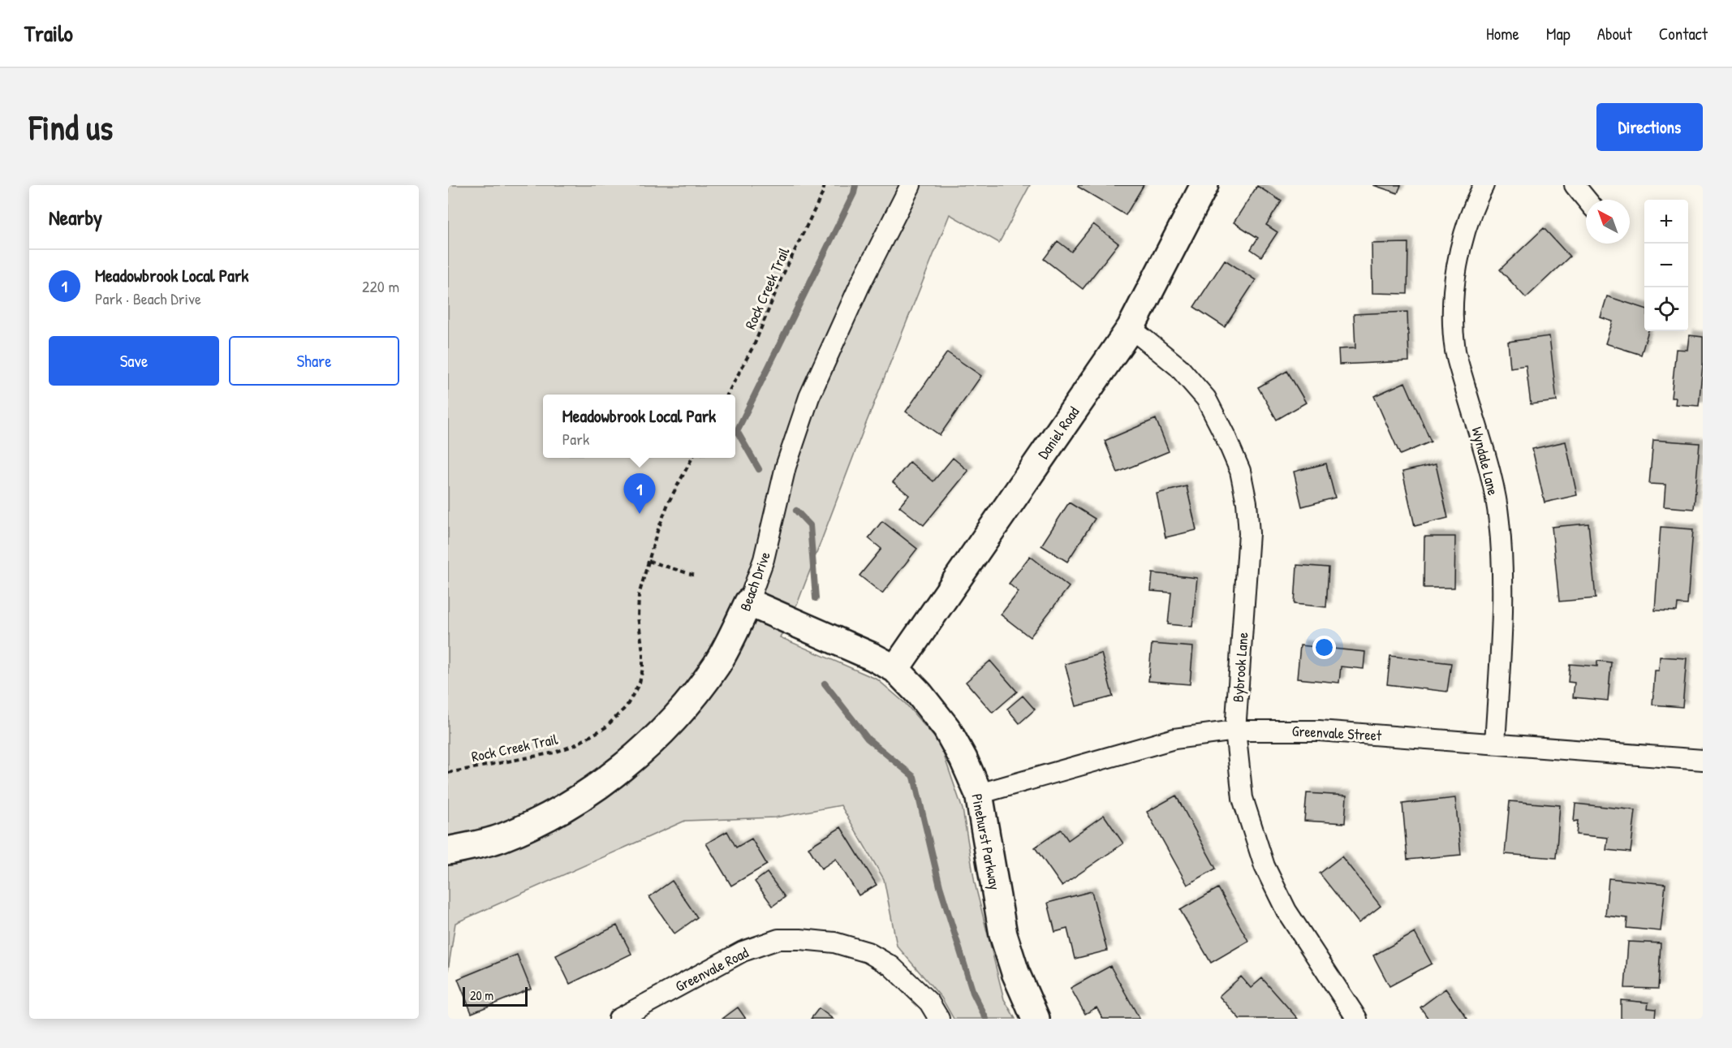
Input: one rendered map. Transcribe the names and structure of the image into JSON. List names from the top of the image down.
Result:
{
  "streets": {
    "street": [
      "Daniel Road",
      "Wyndale Lane",
      "Beach Drive",
      "Bybrook Lane",
      "Greenvale Street",
      "Pinehurst Parkway",
      "Greenvale Road"
    ],
    "path": ["Rock Creek Trail"]
  },
  "crossings": [
    ["Daniel Road", "Bybrook Lane"],
    ["Daniel Road", "Pinehurst Parkway"],
    ["Wyndale Lane", "Greenvale Street"],
    ["Beach Drive", "Pinehurst Parkway"],
    ["Bybrook Lane", "Greenvale Street"],
    ["Greenvale Street", "Pinehurst Parkway"]
  ],
  "scale_bar": "20 m",
  "north": "top left",
  "page": {
    "header": "Trailo",
    "nav": [
      "Home",
      "Map",
      "About",
      "Contact"
    ],
    "buttons": [
      "Directions",
      ["Save", "Share"]
    ],
    "title": "Find us",
    "heading": "Nearby",
    "map_buttons": ["+", "−"],
    "list": [
      {
        "mark": "1",
        "name": "Meadowbrook Local Park",
        "note": "Park · Beach Drive",
        "value": "220 m"
      }
    ],
    "popup": ["Meadowbrook Local Park", "Park"],
    "pins": "1",
    "scale": "20 m"
  }
}
